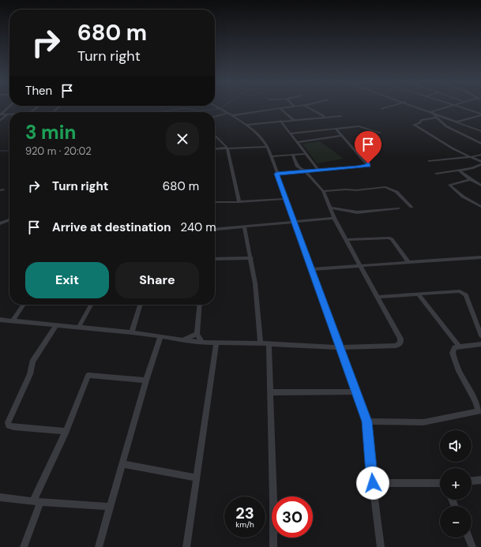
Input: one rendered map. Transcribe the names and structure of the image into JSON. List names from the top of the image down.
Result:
{
  "page": {
    "turn": ["680 m", "Turn right"],
    "then": "Then",
    "heading": ["3 min", "920 m · 20:02"],
    "list": [
      {
        "name": "Turn right",
        "value": "680 m"
      },
      {
        "name": "Arrive at destination",
        "value": "240 m"
      }
    ],
    "buttons": ["Exit", "Share"],
    "map_buttons": ["+", "−"],
    "speed": "23 km/h",
    "limit": "30"
  }
}
